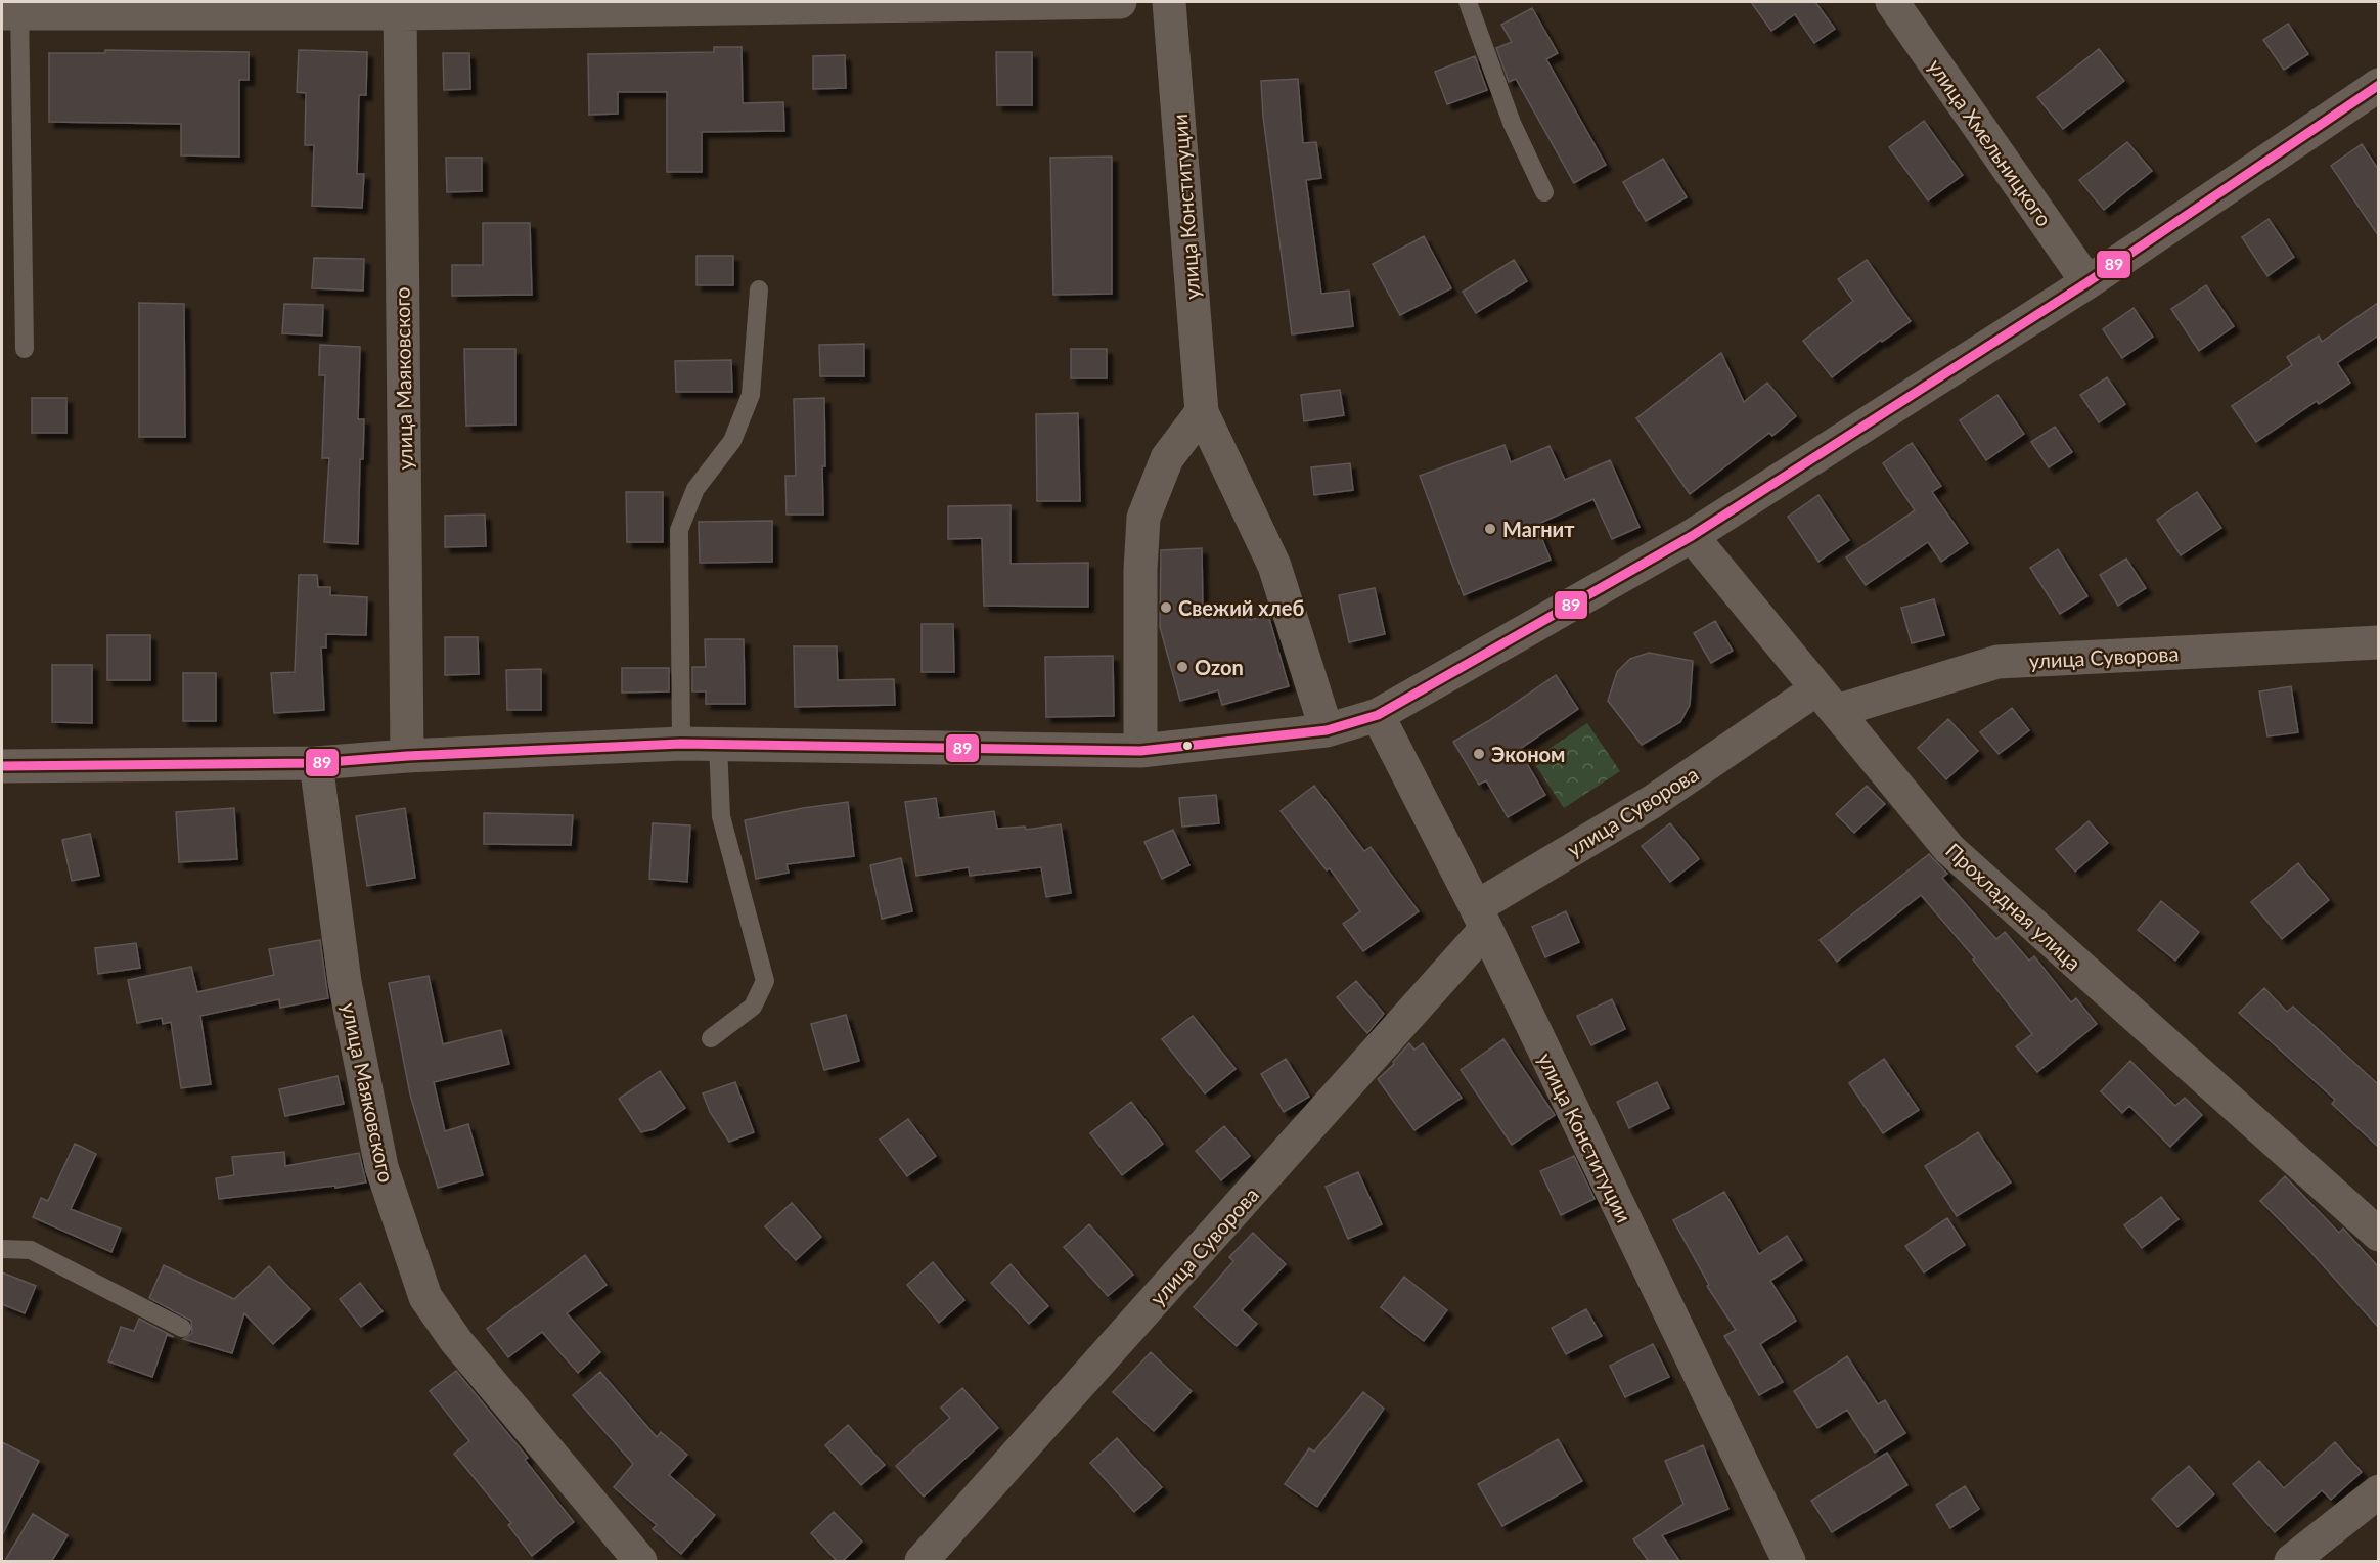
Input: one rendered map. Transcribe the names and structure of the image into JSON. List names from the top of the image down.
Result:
{
  "streets": {
    "street": [
      "улица Хмельницкого",
      "улица Конституции",
      "улица Маяковского",
      "улица Суворова",
      "Прохладная улица"
    ]
  },
  "crossings": [
    ["улица Конституции", "улица Суворова"],
    ["улица Суворова", "Прохладная улица"]
  ],
  "places": [
    "Магнит",
    "Свежий хлеб",
    "Ozon",
    "Эконом"
  ],
  "lines": ["transit line 89"]
}
